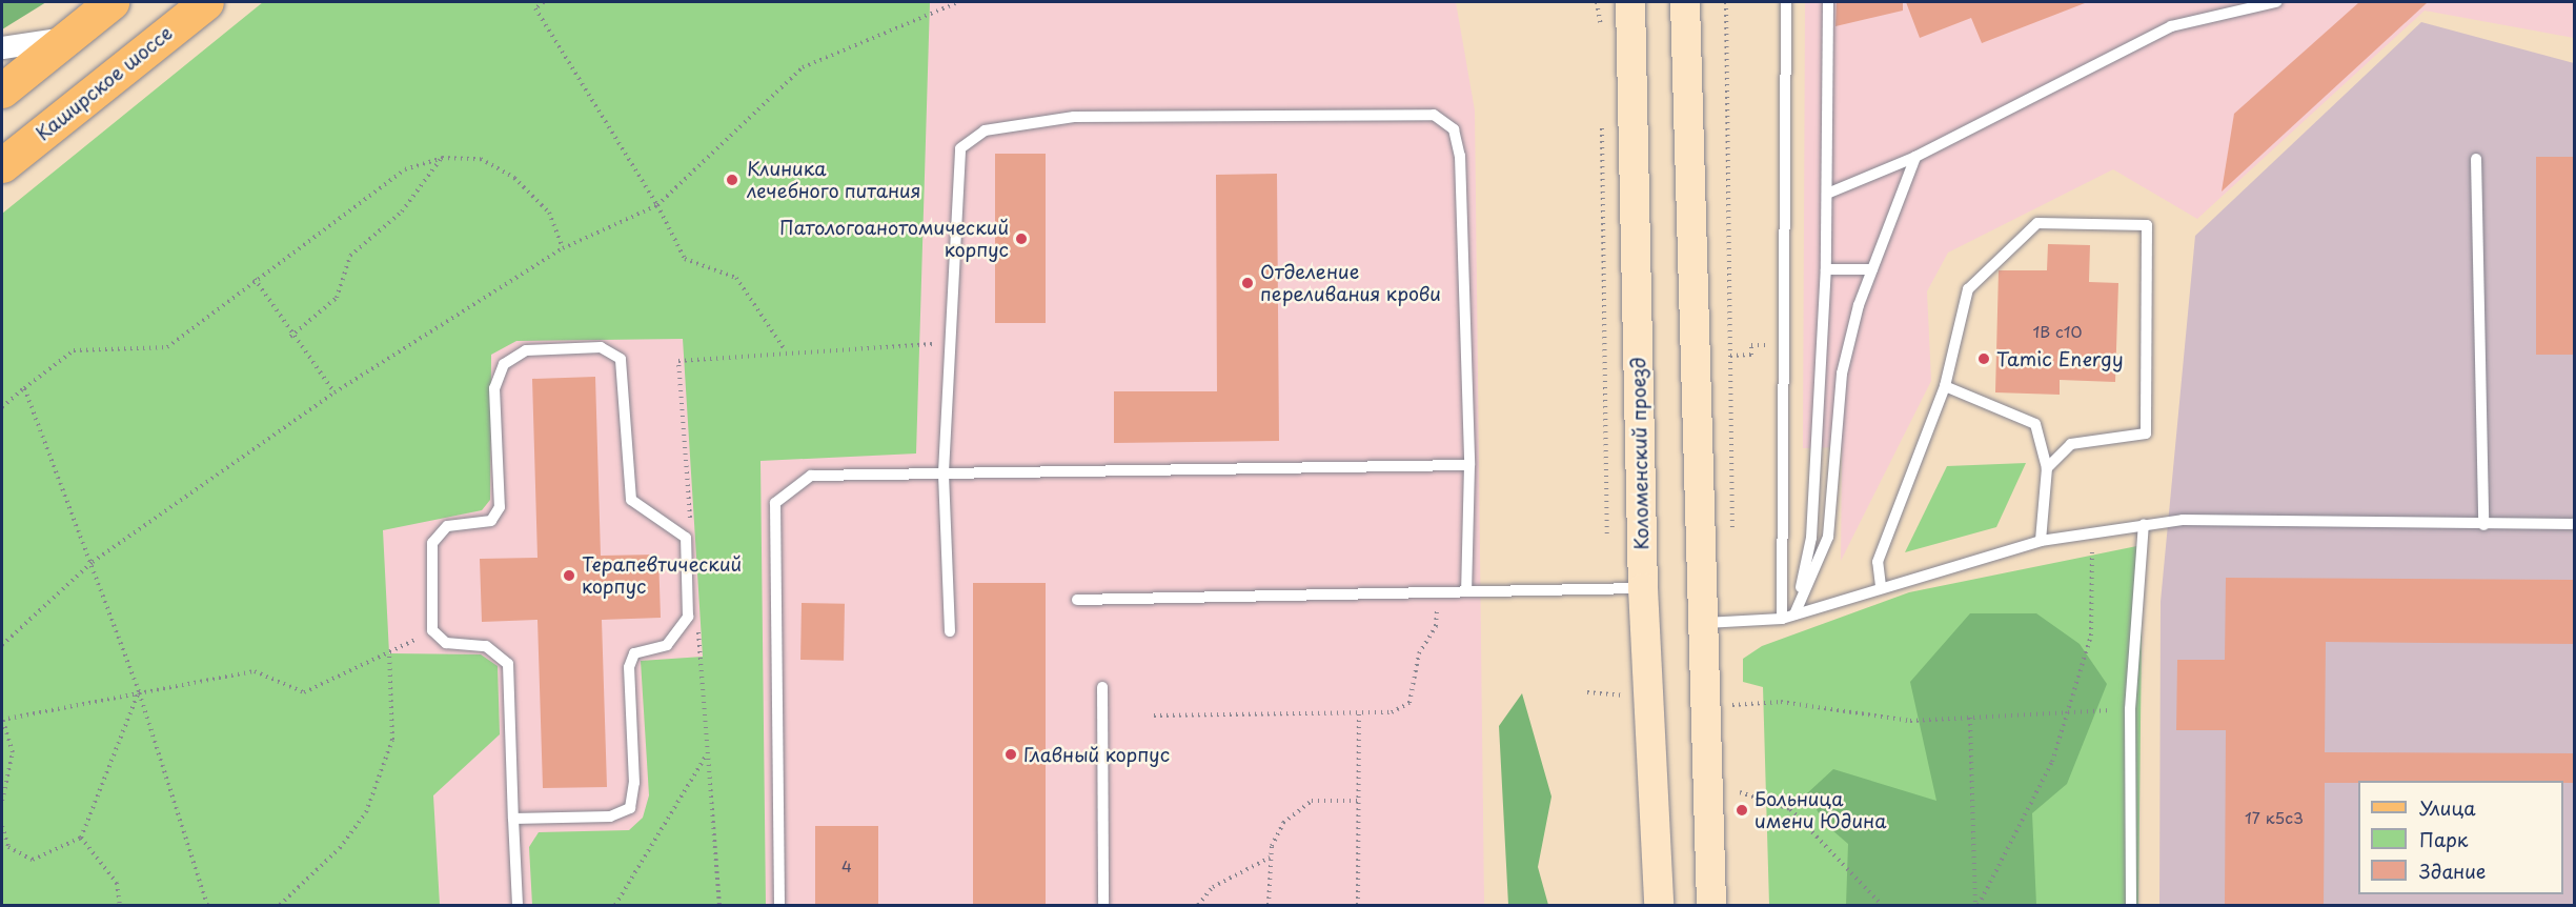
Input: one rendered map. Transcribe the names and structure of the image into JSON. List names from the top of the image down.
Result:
{
  "streets": {
    "main road": ["Каширское шоссе", "Коломенский проезд"]
  },
  "places": [
    "Клиника лечебного питания",
    "Патологоанотомический корпус",
    "Отделение переливания крови",
    "Tamic Energy",
    "Терапевтический корпус",
    "Главный корпус",
    "Больница имени Юдина"
  ],
  "house_numbers": ["1В с10", "17 к5с3", "4"],
  "legend": ["Улица", "Парк", "Здание"]
}
